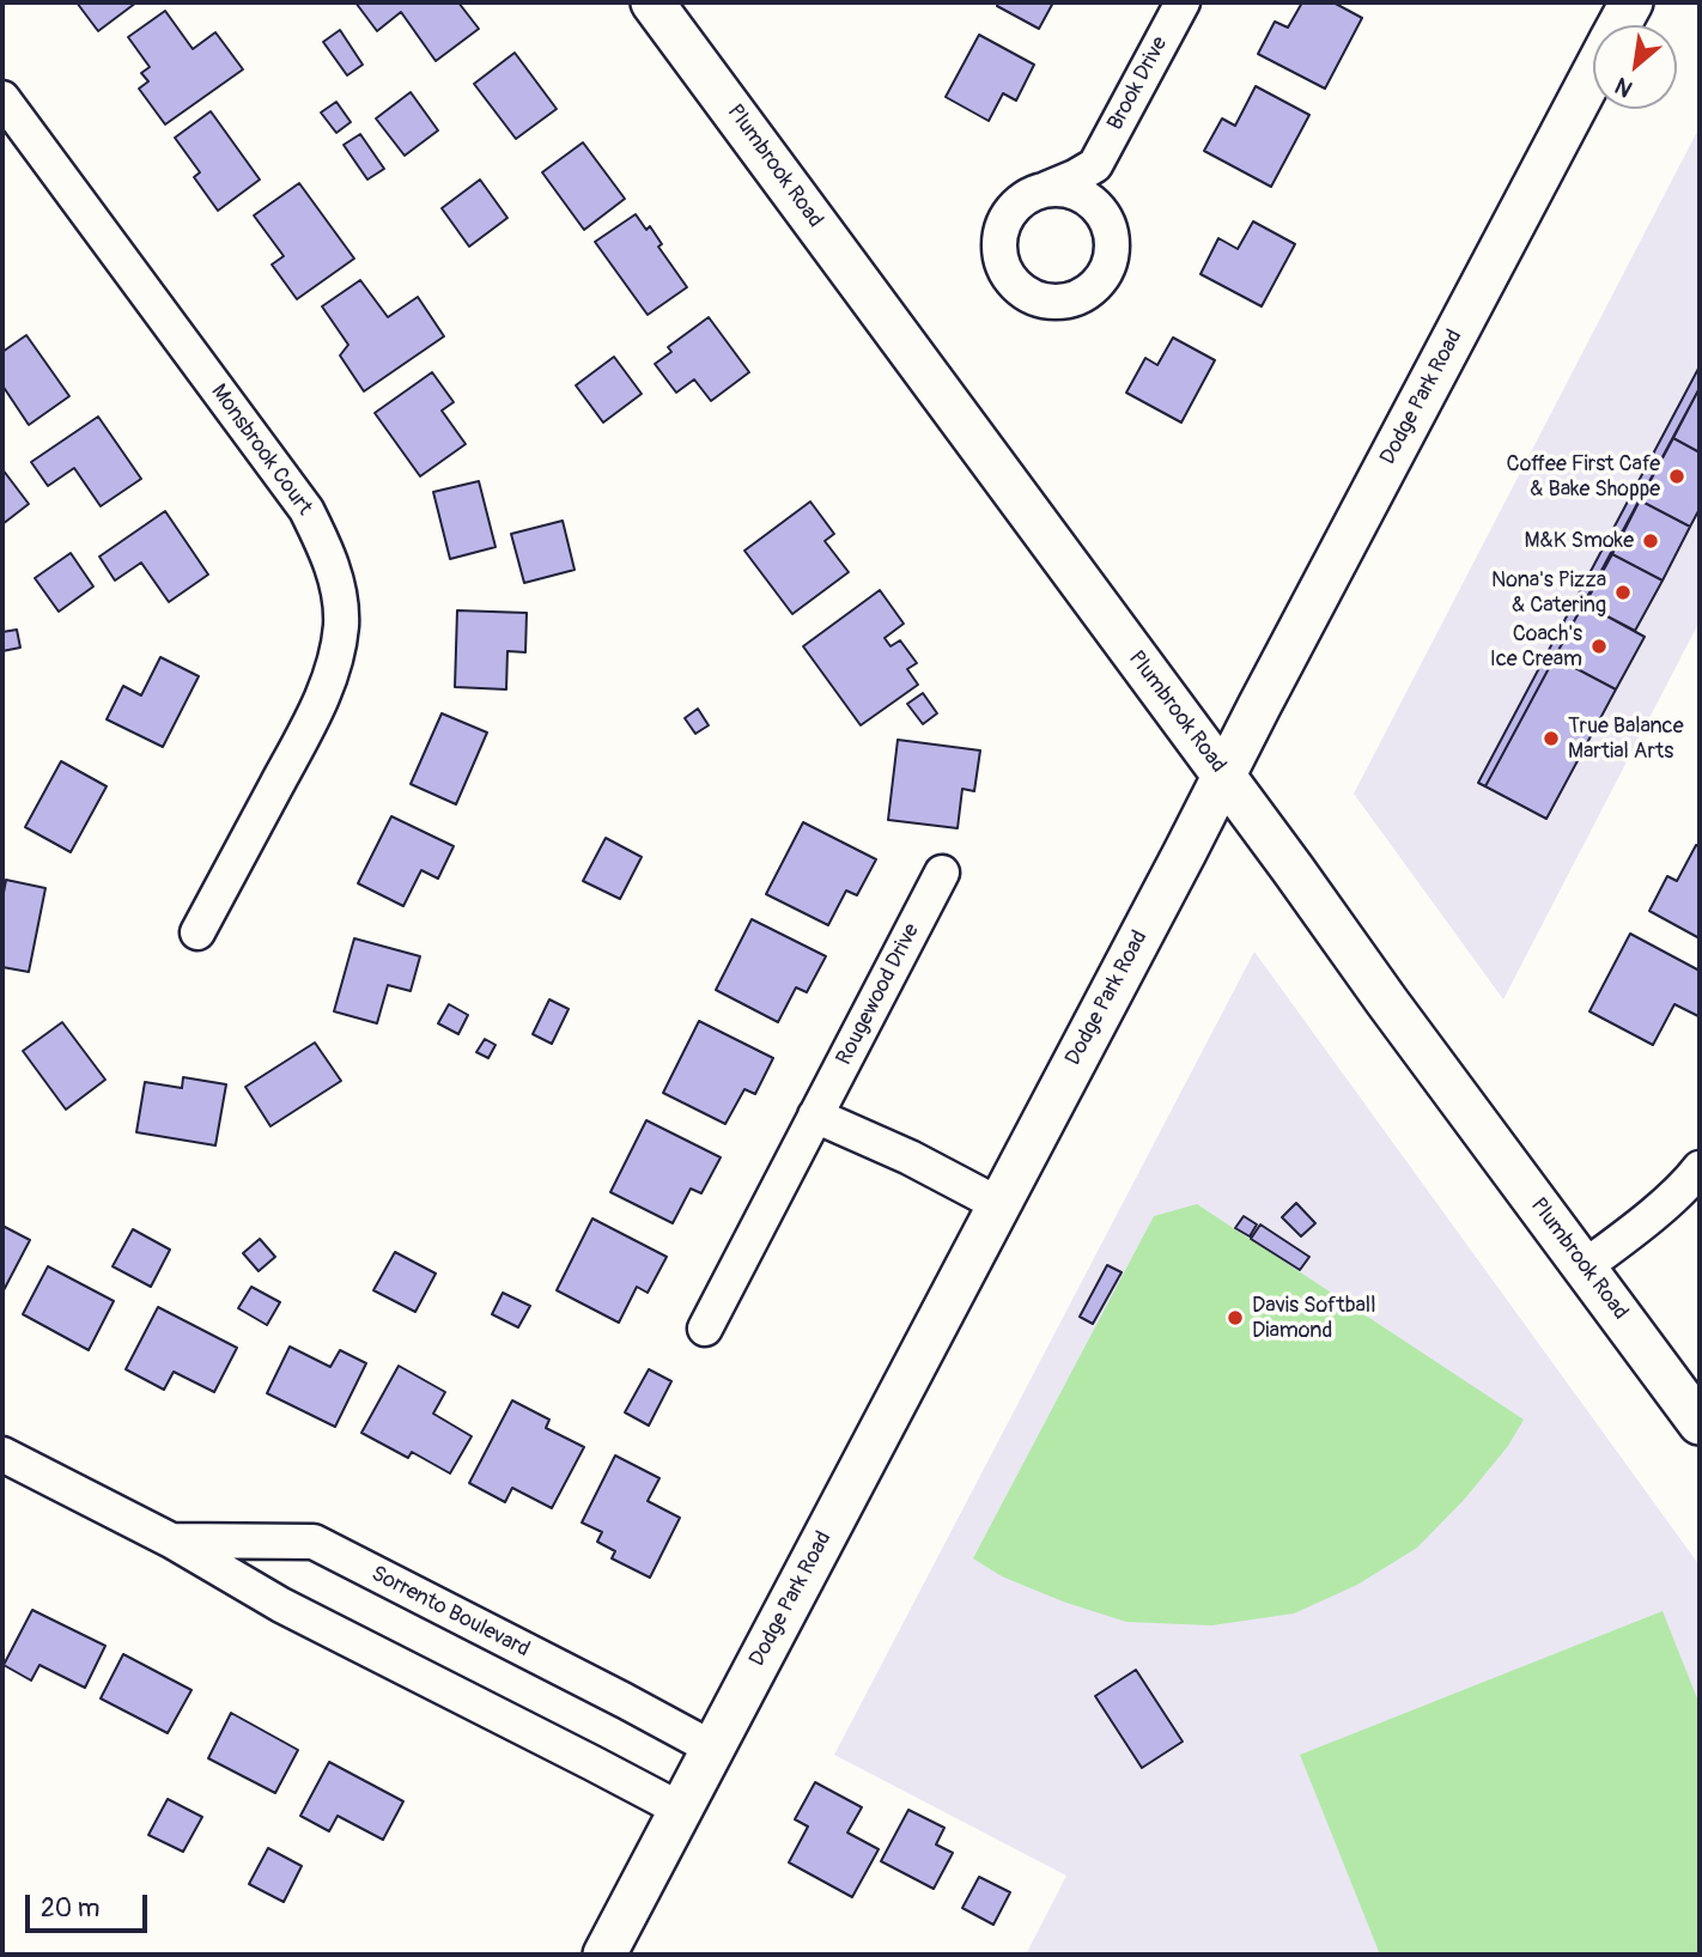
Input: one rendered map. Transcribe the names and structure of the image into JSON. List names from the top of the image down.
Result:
{
  "streets": {
    "street": [
      "Brook Drive",
      "Plumbrook Road",
      "Dodge Park Road",
      "Monsbrook Court",
      "Rougewood Drive",
      "Sorrento Boulevard"
    ]
  },
  "crossings": [
    ["Plumbrook Road", "Dodge Park Road"],
    ["Dodge Park Road", "Sorrento Boulevard"]
  ],
  "places": [
    "Coffee First Cafe & Bake Shoppe",
    "M&K Smoke",
    "Nona's Pizza & Catering",
    "Coach's Ice Cream",
    "True Balance Martial Arts",
    "Davis Softball Diamond"
  ],
  "scale_bar": "20 m",
  "north": "bottom left"
}
